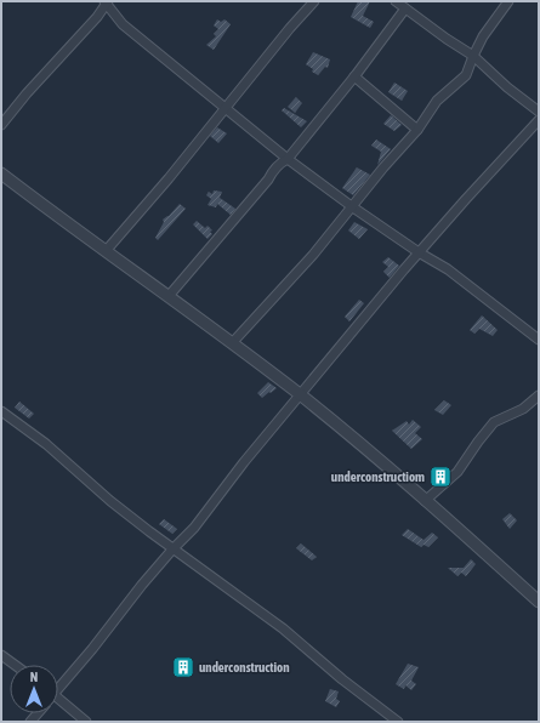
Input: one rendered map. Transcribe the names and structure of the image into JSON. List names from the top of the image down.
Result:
{
  "places": {
    "building": ["underconstructiom", "underconstruction"]
  },
  "north": "top"
}
